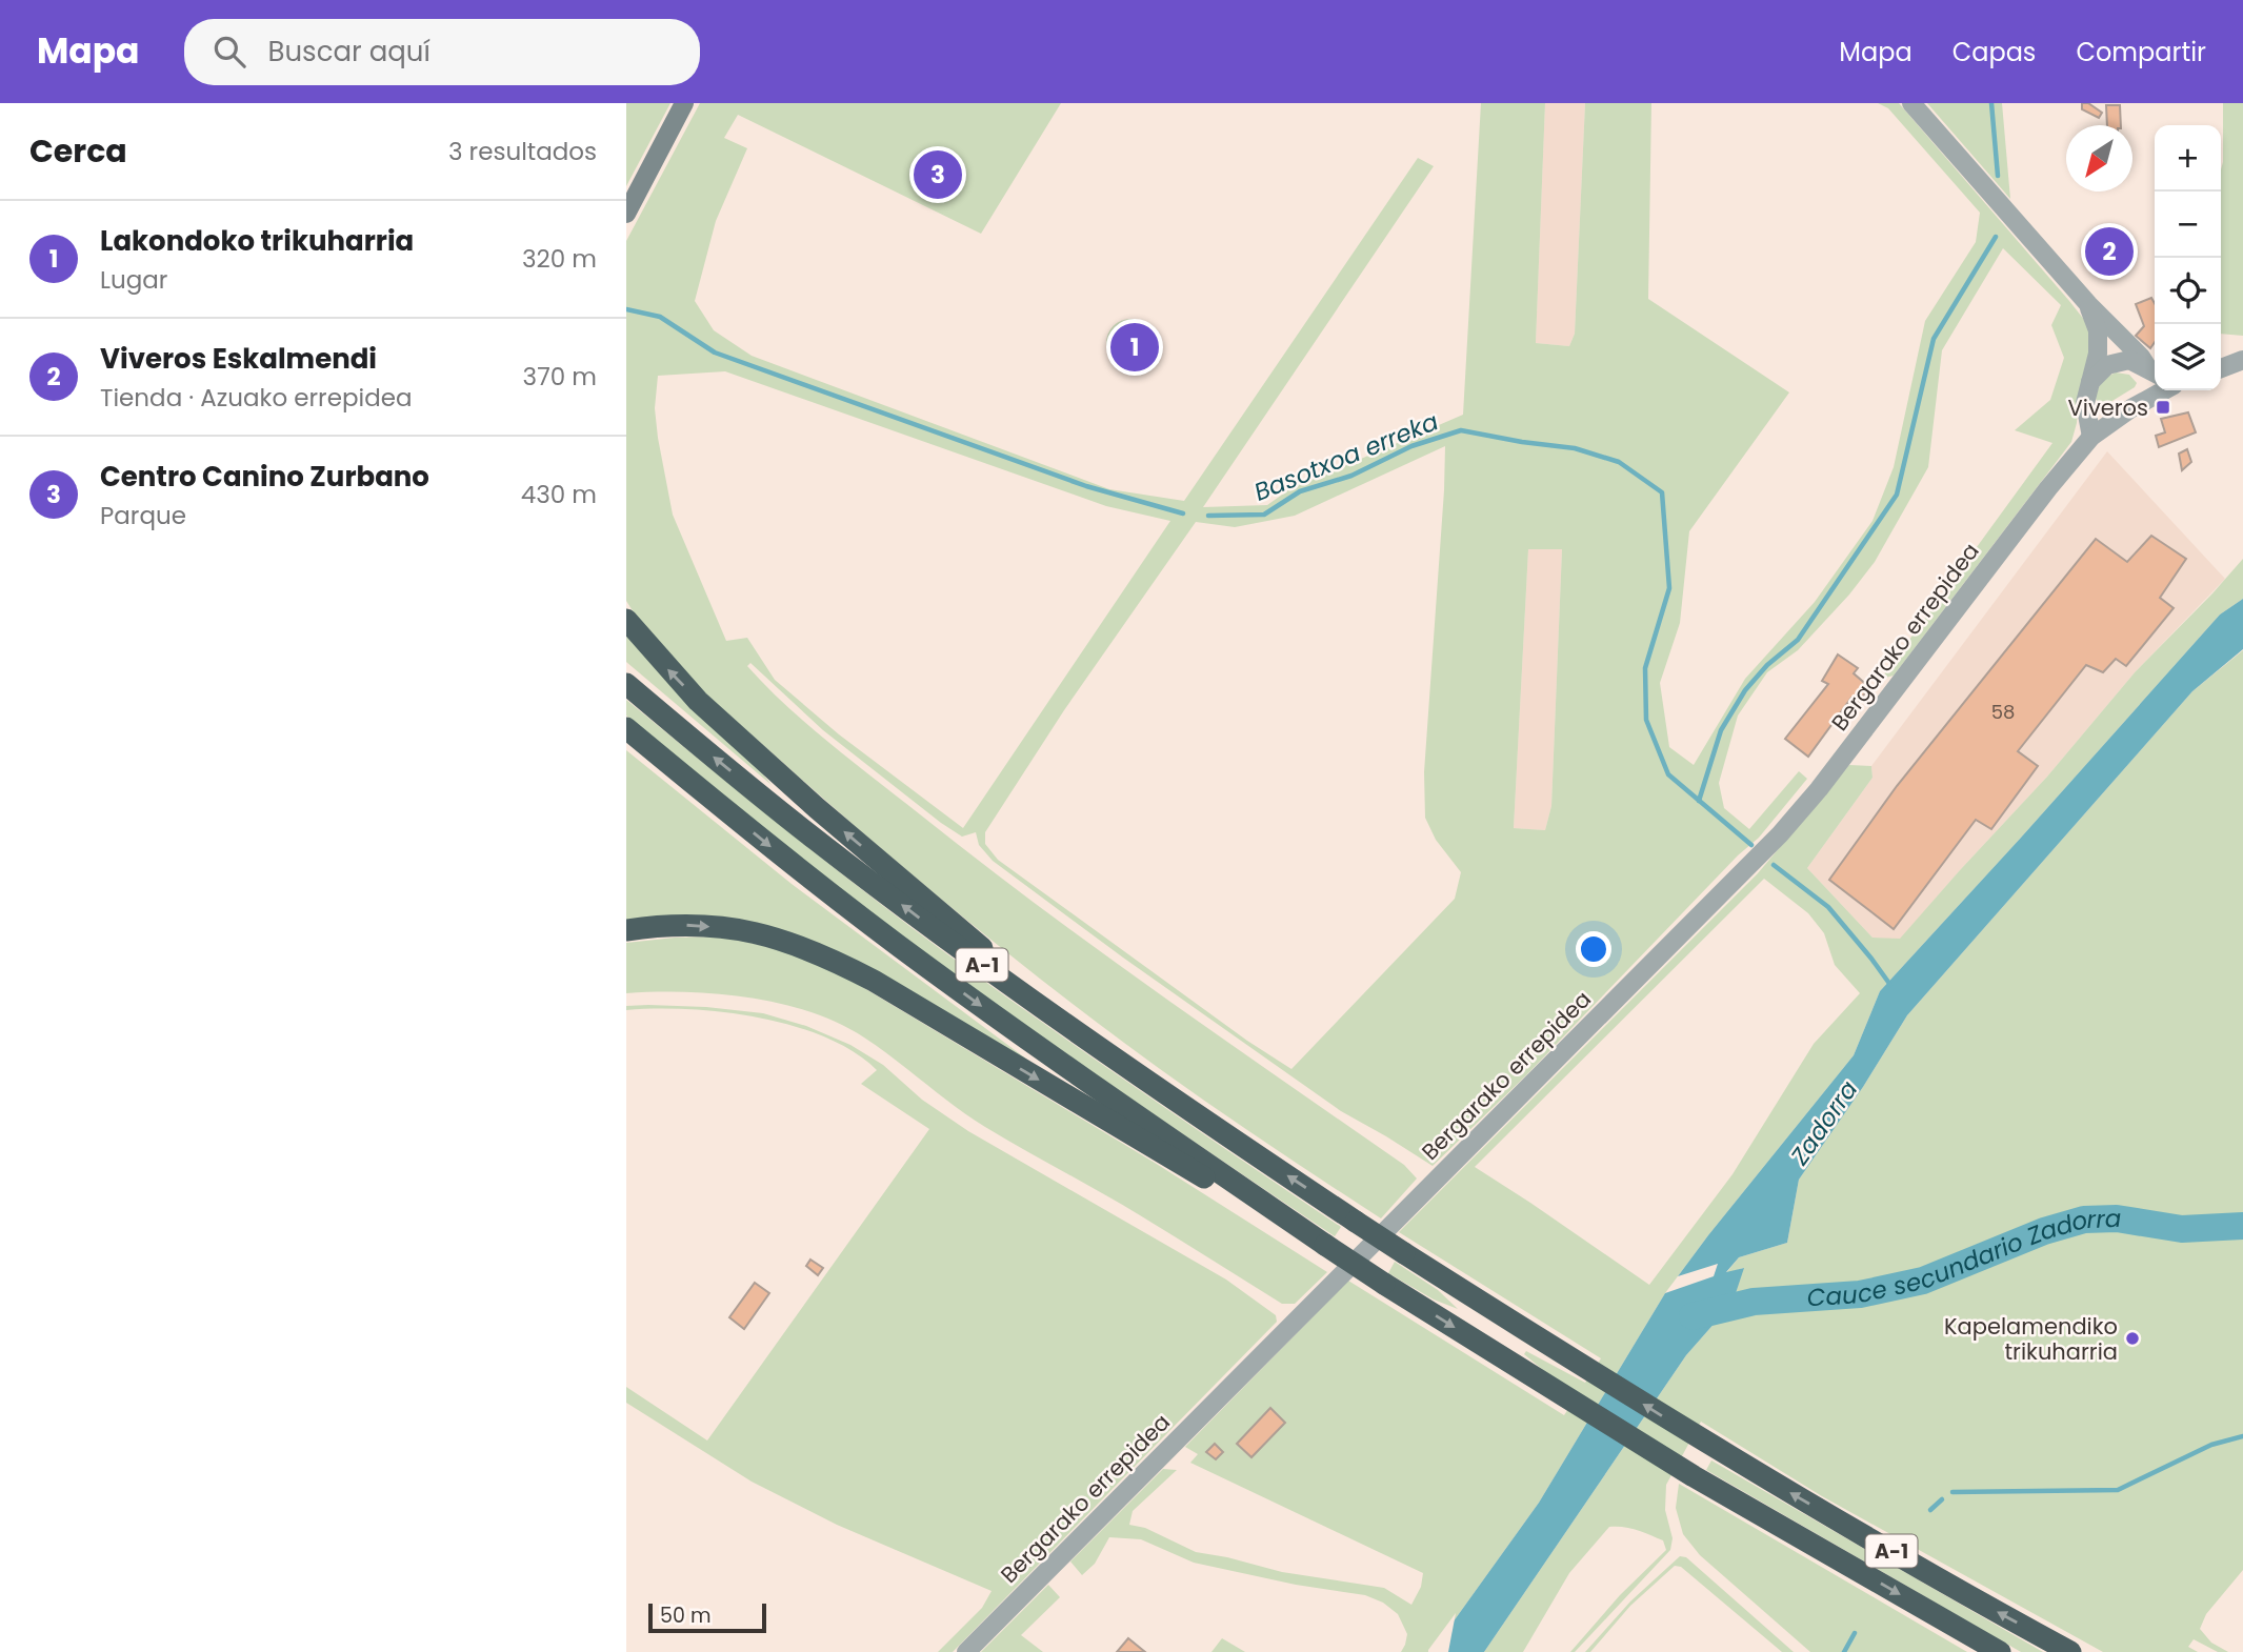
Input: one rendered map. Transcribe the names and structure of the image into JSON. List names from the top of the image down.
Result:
{
  "streets": {
    "highway": ["A-1"],
    "street": ["Bergarako errepidea"]
  },
  "water": ["Basotxoa erreka", "Zadorra", "Cauce secundario Zadorra"],
  "places": {
    "transit": ["Viveros"],
    "other": ["Kapelamendiko trikuharria"]
  },
  "house_numbers": ["58"],
  "scale_bar": "50 m",
  "north": "bottom left",
  "page": {
    "header": "Mapa",
    "search": "Buscar aquí",
    "nav": ["Mapa", "Capas", "Compartir"],
    "heading": ["Cerca", "3 resultados"],
    "map_buttons": ["+", "−"],
    "pins": ["3", "2", "1"],
    "list": [
      {
        "mark": "1",
        "name": "Lakondoko trikuharria",
        "note": "Lugar",
        "value": "320 m"
      },
      {
        "mark": "2",
        "name": "Viveros Eskalmendi",
        "note": "Tienda · Azuako errepidea",
        "value": "370 m"
      },
      {
        "mark": "3",
        "name": "Centro Canino Zurbano",
        "note": "Parque",
        "value": "430 m"
      }
    ],
    "scale": "50 m"
  }
}
